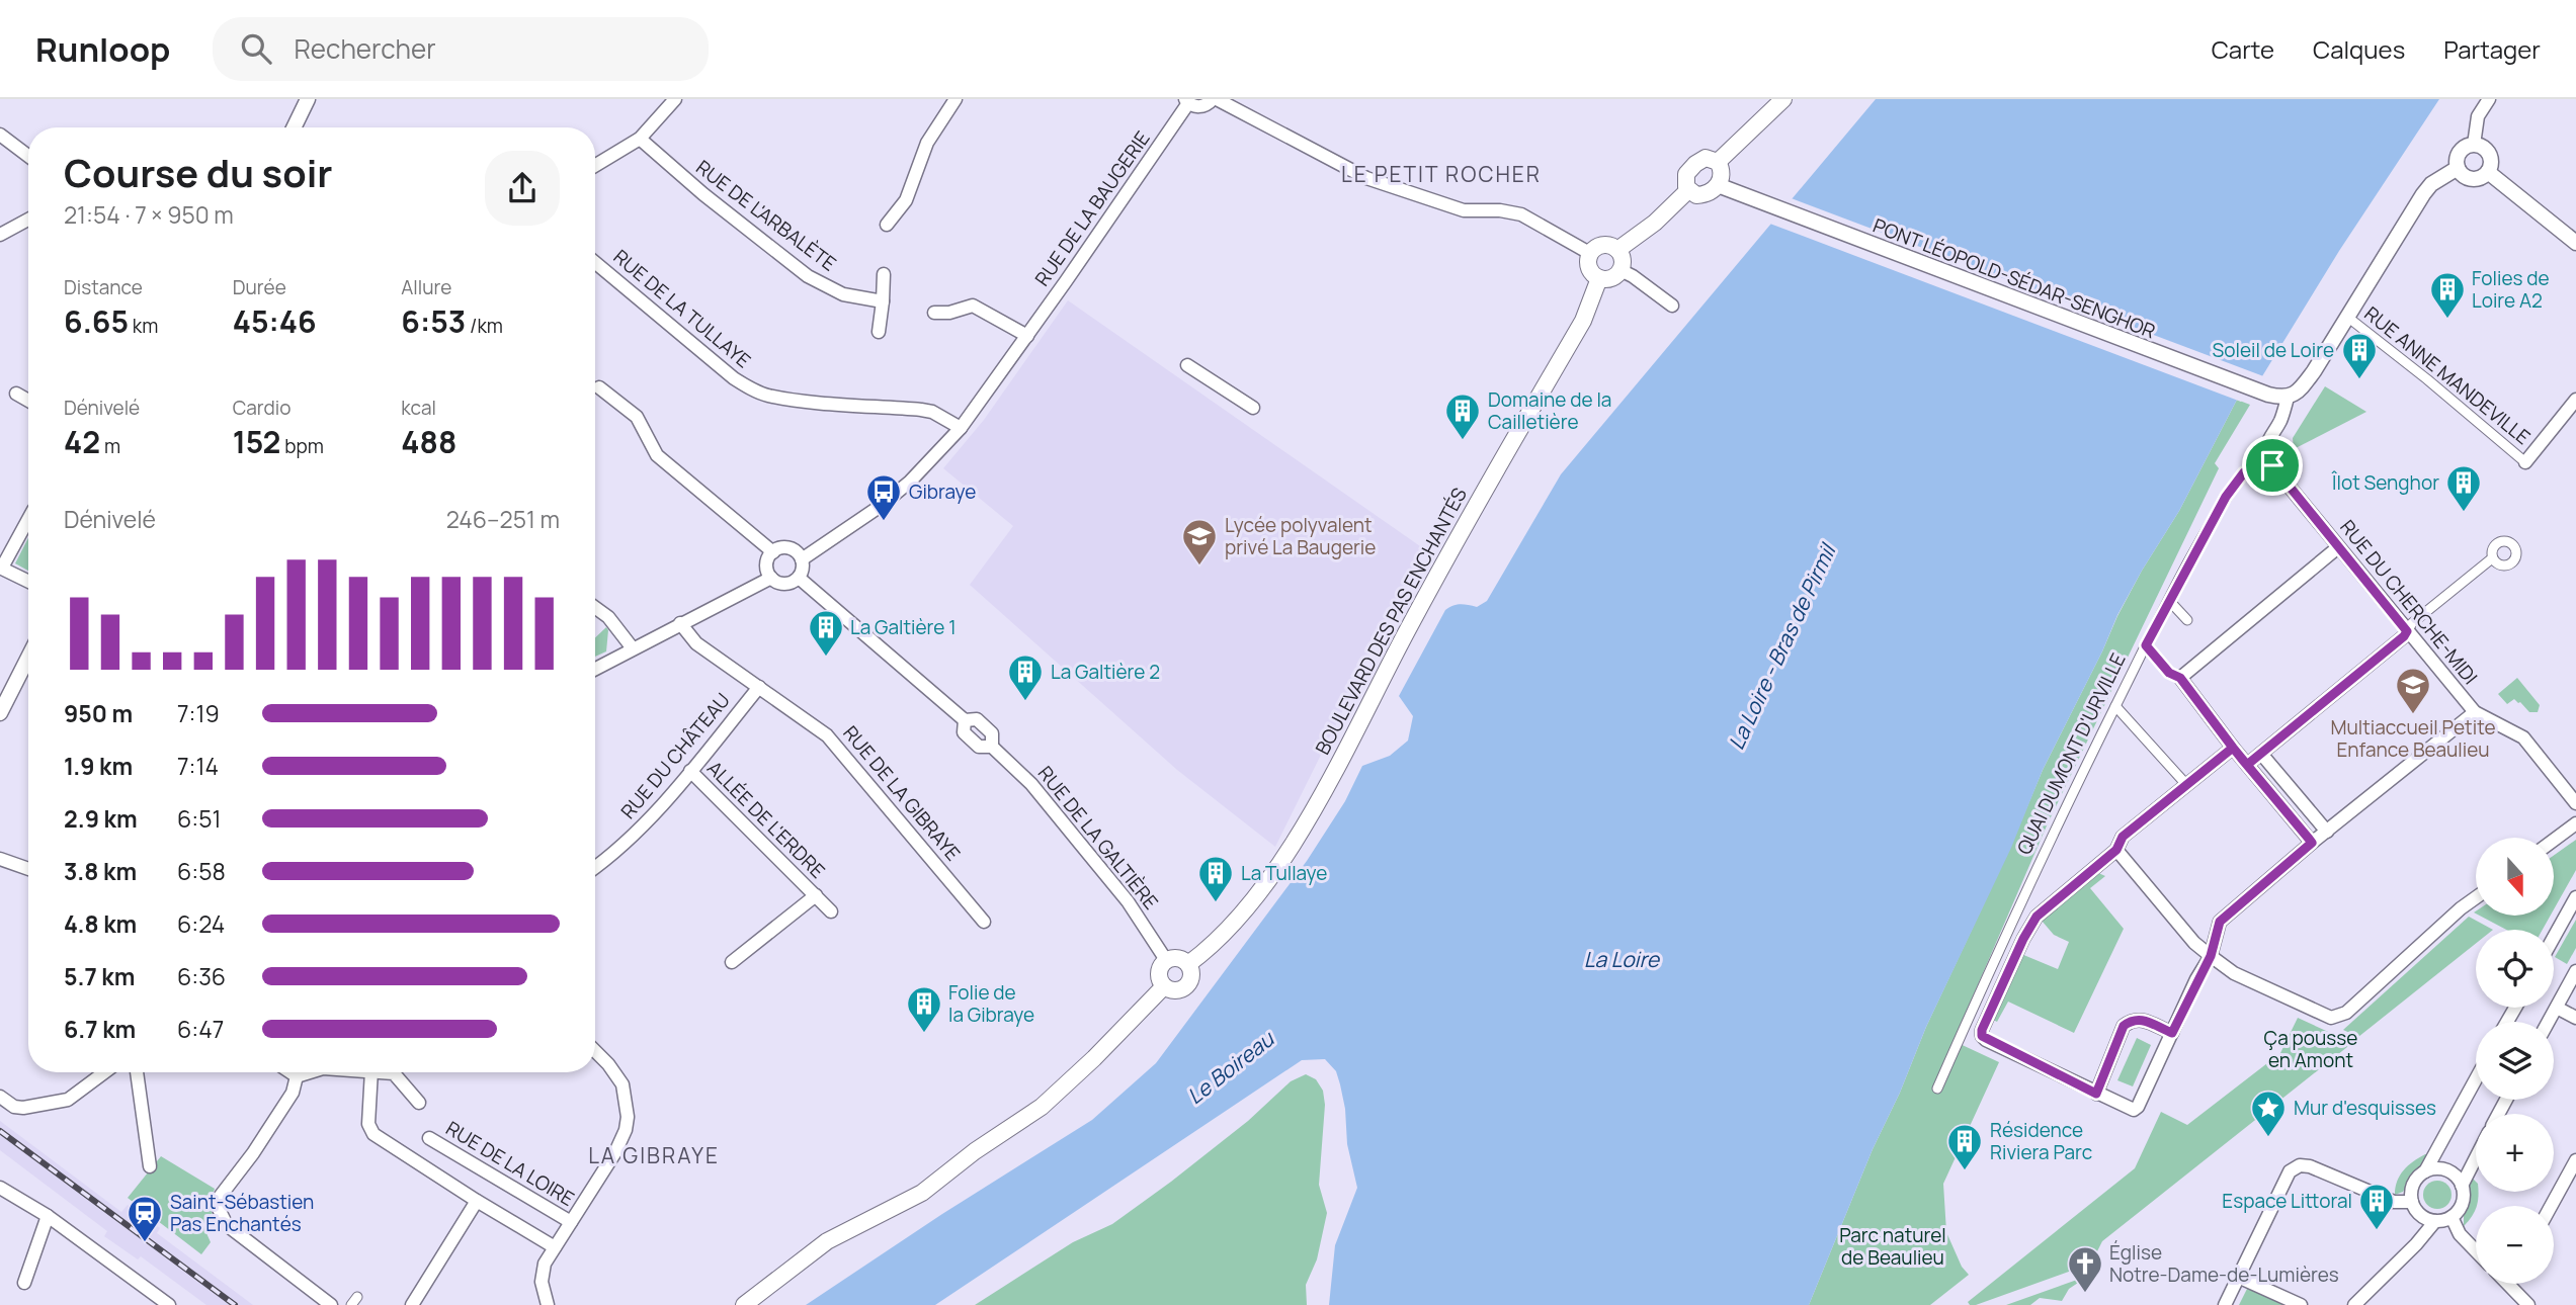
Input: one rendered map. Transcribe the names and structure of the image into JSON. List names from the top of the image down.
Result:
{
  "streets": {
    "main road": ["BOULEVARD DES PAS ENCHANTÉS"],
    "street": [
      "RUE DE LA BAUGERIE",
      "RUE DE L'ARBALÈTE",
      "PONT LÉOPOLD-SÉDAR-SENGHOR",
      "RUE DE LA TULLAYE",
      "RUE ANNE MANDEVILLE",
      "RUE DU CHERCHE-MIDI",
      "QUAI DUMONT D'URVILLE",
      "RUE DU CHÂTEAU",
      "RUE DE LA GIBRAYE",
      "ALLÉE DE L'ERDRE",
      "RUE DE LA GALTIÈRE",
      "RUE DE LA LOIRE"
    ]
  },
  "crossings": [
    ["RUE DE LA BAUGERIE", "RUE DE LA TULLAYE"],
    ["RUE DE LA BAUGERIE", "RUE DE LA GALTIÈRE"],
    ["RUE DU CHERCHE-MIDI", "QUAI DUMONT D'URVILLE"],
    ["BOULEVARD DES PAS ENCHANTÉS", "RUE DE LA GALTIÈRE"],
    ["RUE DU CHÂTEAU", "RUE DE LA GIBRAYE"],
    ["RUE DU CHÂTEAU", "ALLÉE DE L'ERDRE"]
  ],
  "districts": ["LE PETIT ROCHER", "LA GIBRAYE"],
  "water": ["La Loire - Bras de Pirmil", "La Loire", "Le Boireau"],
  "parks": ["Ça pousse en Amont", "Parc naturel de Beaulieu"],
  "places": {
    "building": [
      "Folies de Loire A2",
      "Soleil de Loire",
      "Domaine de la Cailletière",
      "Îlot Senghor",
      "La Galtière 1",
      "La Galtière 2",
      "La Tullaye",
      "Folie de la Gibraye",
      "Résidence Riviera Parc",
      "Espace Littoral"
    ],
    "bus stop": ["Gibraye"],
    "school or university": ["Lycée polyvalent privé La Baugerie", "Multiaccueil Petite Enfance Beaulieu"],
    "place": ["Mur d'esquisses"],
    "station": ["Saint-Sébastien Pas Enchantés"],
    "church": ["Église Notre-Dame-de-Lumières"]
  },
  "north": "bottom",
  "page": {
    "header": "Runloop",
    "search": "Rechercher",
    "nav": ["Carte", "Calques", "Partager"],
    "heading": ["Course du soir", "21:54 · 7 × 950 m"],
    "stats": [
      ["Distance", "6.65 km"],
      ["Durée", "45:46"],
      ["Allure", "6:53 /km"],
      ["Dénivelé", "42 m"],
      ["Cardio", "152 bpm"],
      ["kcal", "488"]
    ],
    "chart": ["Dénivelé", "246–251 m"],
    "list": [
      {
        "name": "950 m",
        "note": "7:19"
      },
      {
        "name": "1.9 km",
        "note": "7:14"
      },
      {
        "name": "2.9 km",
        "note": "6:51"
      },
      {
        "name": "3.8 km",
        "note": "6:58"
      },
      {
        "name": "4.8 km",
        "note": "6:24"
      },
      {
        "name": "5.7 km",
        "note": "6:36"
      },
      {
        "name": "6.7 km",
        "note": "6:47"
      }
    ],
    "map_buttons": ["+", "−"]
  }
}
